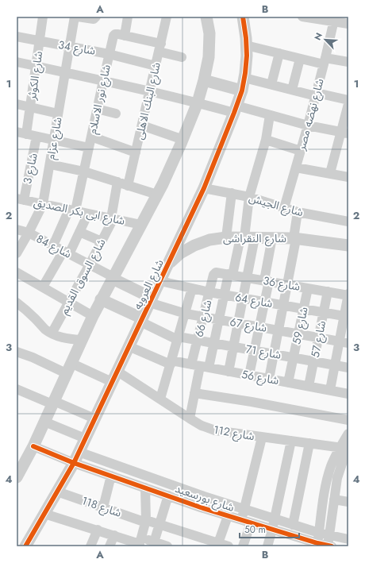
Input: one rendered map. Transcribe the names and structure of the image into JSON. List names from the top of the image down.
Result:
{
  "streets": {
    "street": [
      "شارع 34",
      "شارع الكوثر",
      "شارع نور الاسلام",
      "شارع البنك الاهلى",
      "شارع نهضه مصر",
      "شارع عزام",
      "شارع 3",
      "شارع الجيش",
      "شارع ابى بكر الصديق",
      "شارع النقراشى",
      "شارع 84",
      "شارع السوق القديم",
      "شارع 36",
      "شارع العروبه",
      "شارع 64",
      "شارع 66",
      "شارع 67",
      "شارع 59",
      "شارع 57",
      "شارع 71",
      "شارع 56",
      "شارع 112",
      "شارع بورسعيد",
      "شارع 118"
    ]
  },
  "crossings": [
    ["شارع 34", "شارع الكوثر"],
    ["شارع 34", "شارع نور الاسلام"],
    ["شارع 34", "شارع البنك الاهلى"],
    ["شارع 34", "شارع عزام"],
    ["شارع نور الاسلام", "شارع ابى بكر الصديق"],
    ["شارع نور الاسلام", "شارع 84"],
    ["شارع نهضه مصر", "شارع الجيش"],
    ["شارع عزام", "شارع ابى بكر الصديق"],
    ["شارع عزام", "شارع 84"],
    ["شارع 3", "شارع ابى بكر الصديق"],
    ["شارع الجيش", "شارع العروبه"],
    ["شارع ابى بكر الصديق", "شارع السوق القديم"],
    ["شارع النقراشى", "شارع العروبه"],
    ["شارع 84", "شارع السوق القديم"],
    ["شارع 36", "شارع 66"],
    ["شارع 36", "شارع 59"],
    ["شارع 36", "شارع 57"],
    ["شارع العروبه", "شارع 64"],
    ["شارع العروبه", "شارع 67"],
    ["شارع العروبه", "شارع 71"],
    ["شارع العروبه", "شارع 56"],
    ["شارع العروبه", "شارع 112"],
    ["شارع العروبه", "شارع بورسعيد"],
    ["شارع العروبه", "شارع 118"],
    ["شارع 64", "شارع 66"],
    ["شارع 64", "شارع 59"],
    ["شارع 64", "شارع 57"],
    ["شارع 66", "شارع 67"],
    ["شارع 66", "شارع 71"],
    ["شارع 66", "شارع 56"],
    ["شارع 67", "شارع 59"],
    ["شارع 67", "شارع 57"],
    ["شارع 59", "شارع 71"],
    ["شارع 59", "شارع 56"],
    ["شارع 57", "شارع 71"],
    ["شارع 57", "شارع 56"]
  ],
  "scale_bar": "50 m",
  "north": "top left",
  "grid": {
    "columns": ["A", "B"],
    "rows": [
      "1",
      "2",
      "3",
      "4"
    ]
  }
}
